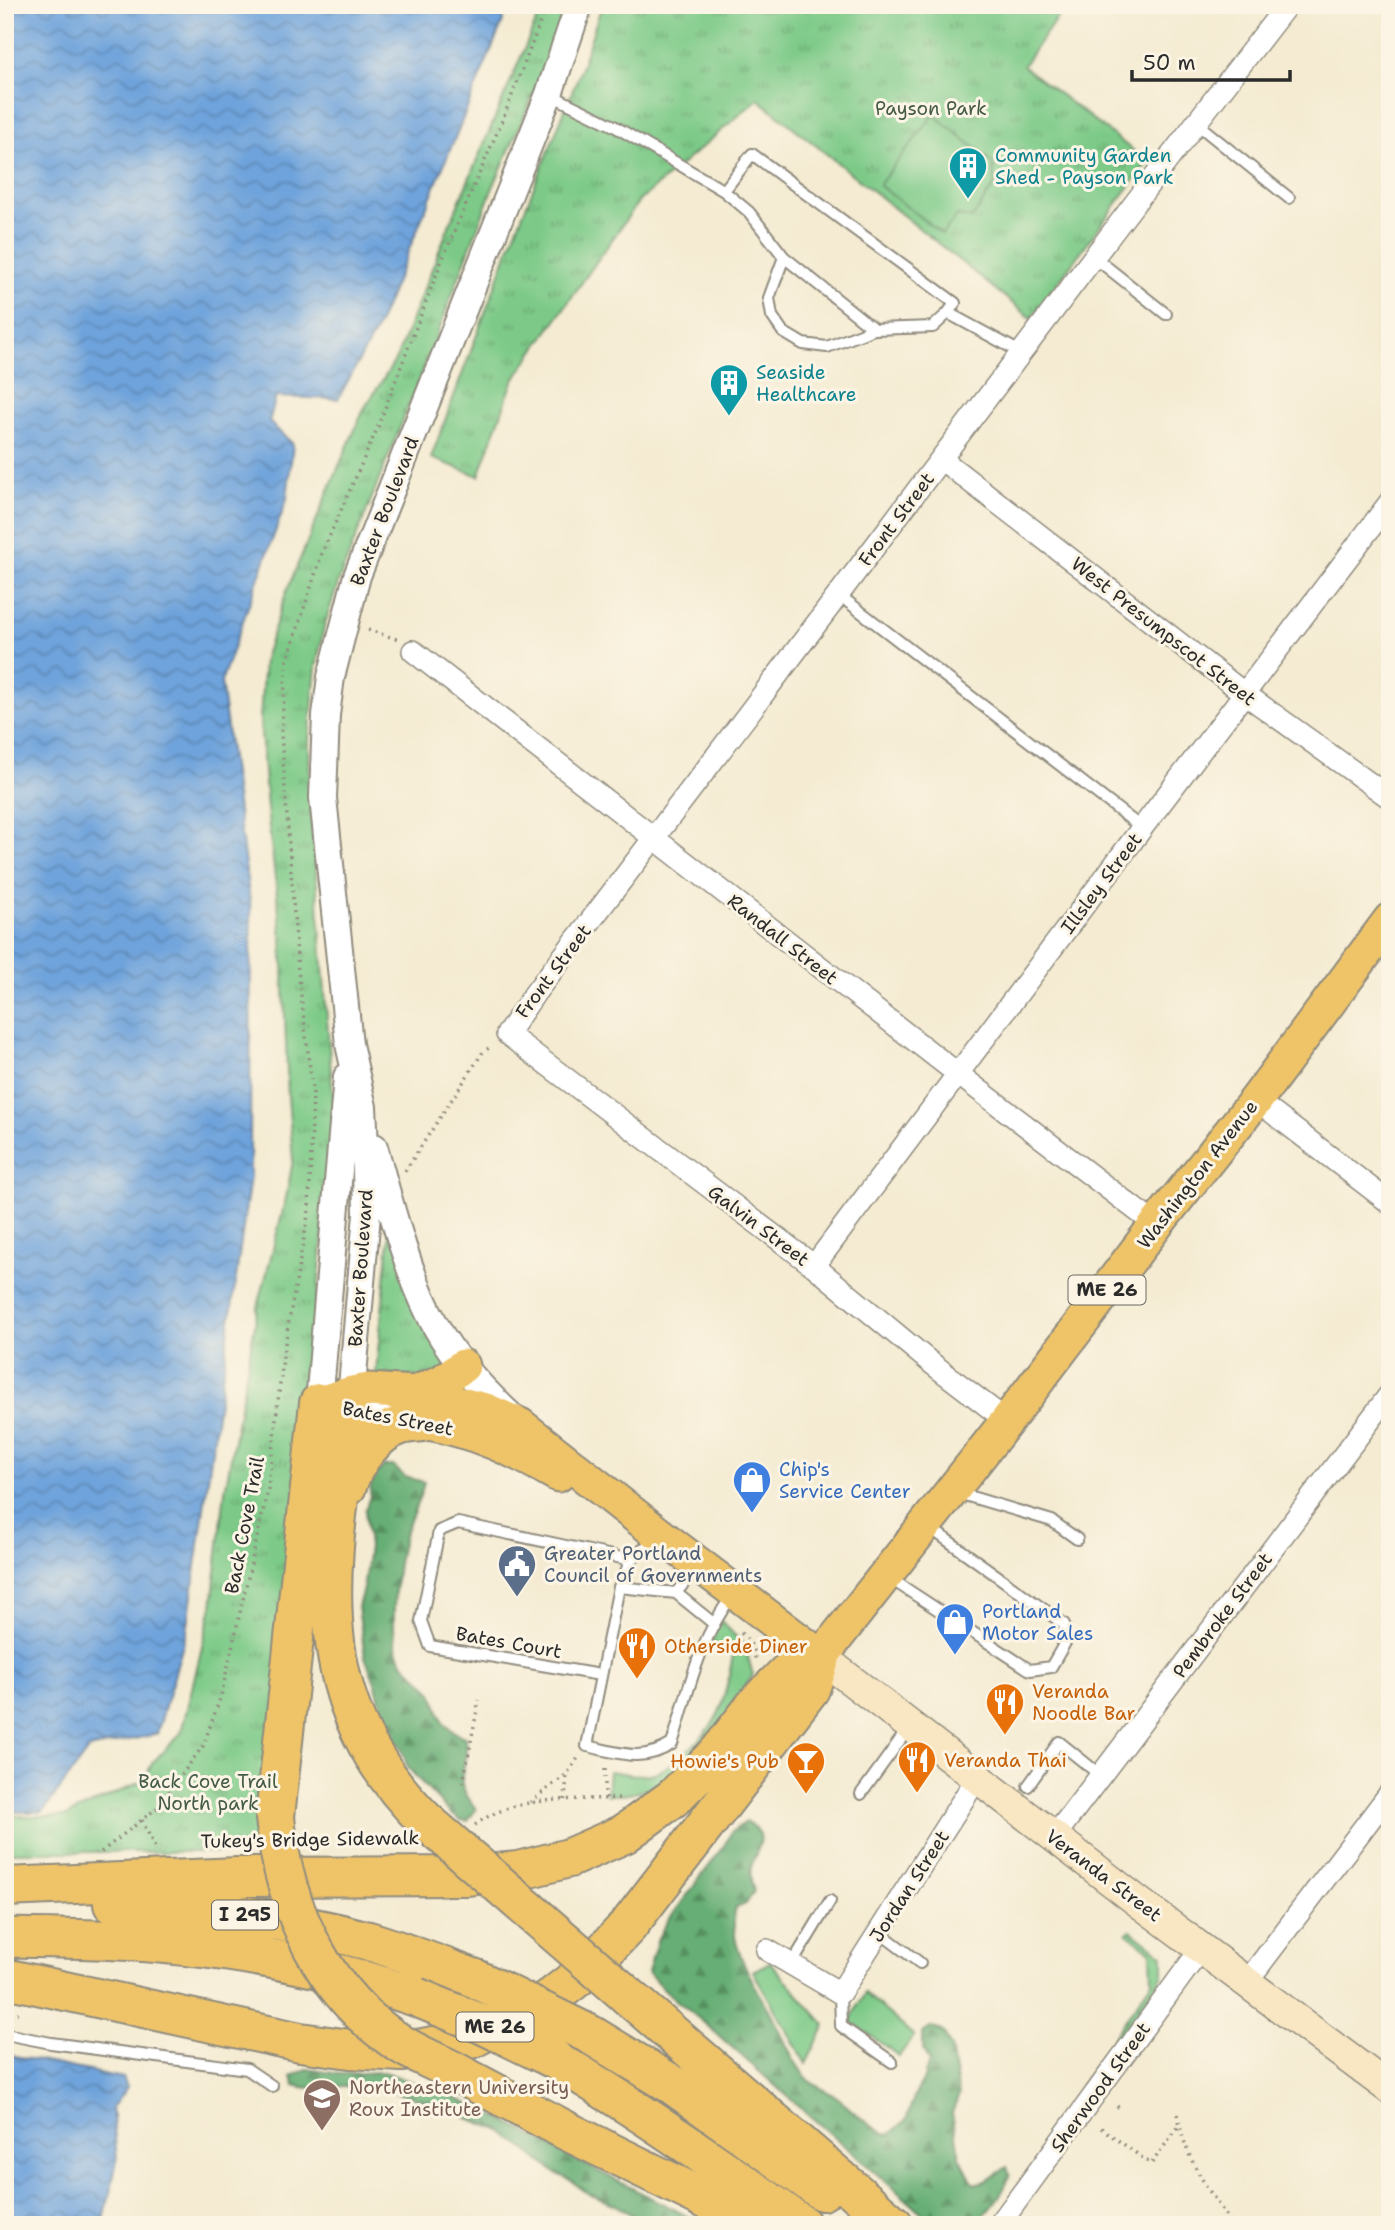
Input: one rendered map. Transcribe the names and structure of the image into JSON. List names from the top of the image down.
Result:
{
  "streets": {
    "highway": ["ME 26", "I 295"],
    "main road": ["Washington Avenue", "Bates Street", "Veranda Street"],
    "street": [
      "Baxter Boulevard",
      "Front Street",
      "West Presumpscot Street",
      "Illsley Street",
      "Randall Street",
      "Galvin Street",
      "Pembroke Street",
      "Jordan Street",
      "Sherwood Street"
    ],
    "lane": ["Bates Court"],
    "path": ["Back Cove Trail"]
  },
  "crossings": [
    ["Baxter Boulevard", "Bates Street"],
    ["Front Street", "West Presumpscot Street"],
    ["Front Street", "Randall Street"],
    ["Front Street", "Galvin Street"],
    ["West Presumpscot Street", "Illsley Street"],
    ["Illsley Street", "Randall Street"],
    ["Illsley Street", "Galvin Street"],
    ["Randall Street", "Washington Avenue"],
    ["Washington Avenue", "Galvin Street"],
    ["Washington Avenue", "ME 26"],
    ["Washington Avenue", "Bates Street"],
    ["Washington Avenue", "Veranda Street"],
    ["ME 26", "Bates Street"],
    ["ME 26", "Veranda Street"],
    ["Bates Street", "Veranda Street"],
    ["Pembroke Street", "Veranda Street"],
    ["Veranda Street", "Jordan Street"],
    ["Veranda Street", "Sherwood Street"]
  ],
  "parks": ["Payson Park", "Back Cove Trail North park"],
  "places": {
    "building": ["Community Garden Shed - Payson Park", "Seaside Healthcare"],
    "shop": ["Chip's Service Center", "Portland Motor Sales"],
    "public building": ["Greater Portland Council of Governments"],
    "restaurant": ["Otherside Diner", "Veranda Noodle Bar", "Veranda Thai"],
    "bar": ["Howie's Pub"],
    "school or university": ["Northeastern University Roux Institute"]
  },
  "scale_bar": "50 m"
}
